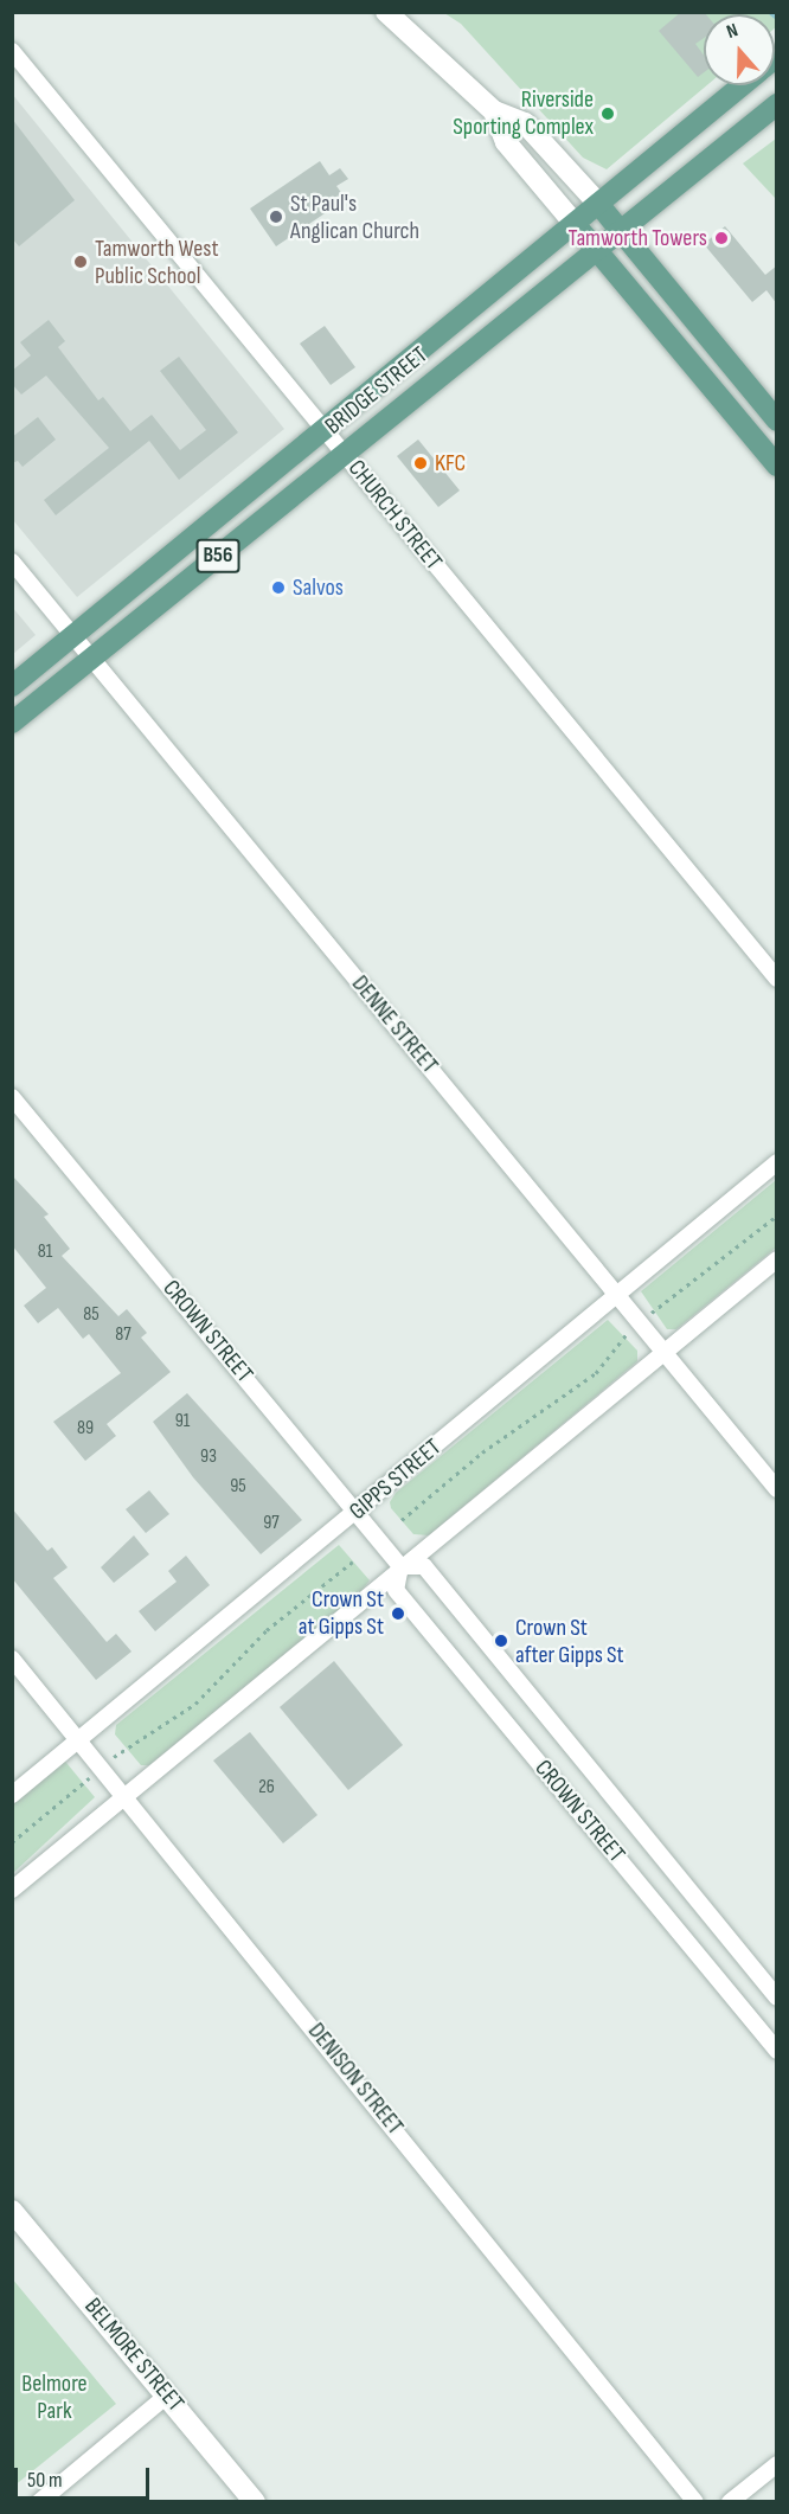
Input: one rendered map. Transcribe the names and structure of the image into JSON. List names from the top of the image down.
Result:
{
  "streets": {
    "main road": ["BRIDGE STREET", "B56"],
    "street": [
      "CHURCH STREET",
      "DENNE STREET",
      "CROWN STREET",
      "GIPPS STREET",
      "DENISON STREET",
      "BELMORE STREET"
    ]
  },
  "crossings": [
    ["BRIDGE STREET", "CHURCH STREET"],
    ["BRIDGE STREET", "DENNE STREET"],
    ["DENNE STREET", "GIPPS STREET"],
    ["CROWN STREET", "GIPPS STREET"],
    ["GIPPS STREET", "DENISON STREET"]
  ],
  "parks": ["Belmore Park"],
  "places": [
    "Riverside Sporting Complex",
    "St Paul's Anglican Church",
    "Tamworth Towers",
    "Tamworth West Public School",
    "KFC",
    "Salvos",
    "Crown St at Gipps St",
    "Crown St after Gipps St"
  ],
  "house_numbers": [
    "81",
    "85",
    "87",
    "91",
    "89",
    "93",
    "95",
    "97",
    "26"
  ],
  "scale_bar": "50 m",
  "north": "top"
}
